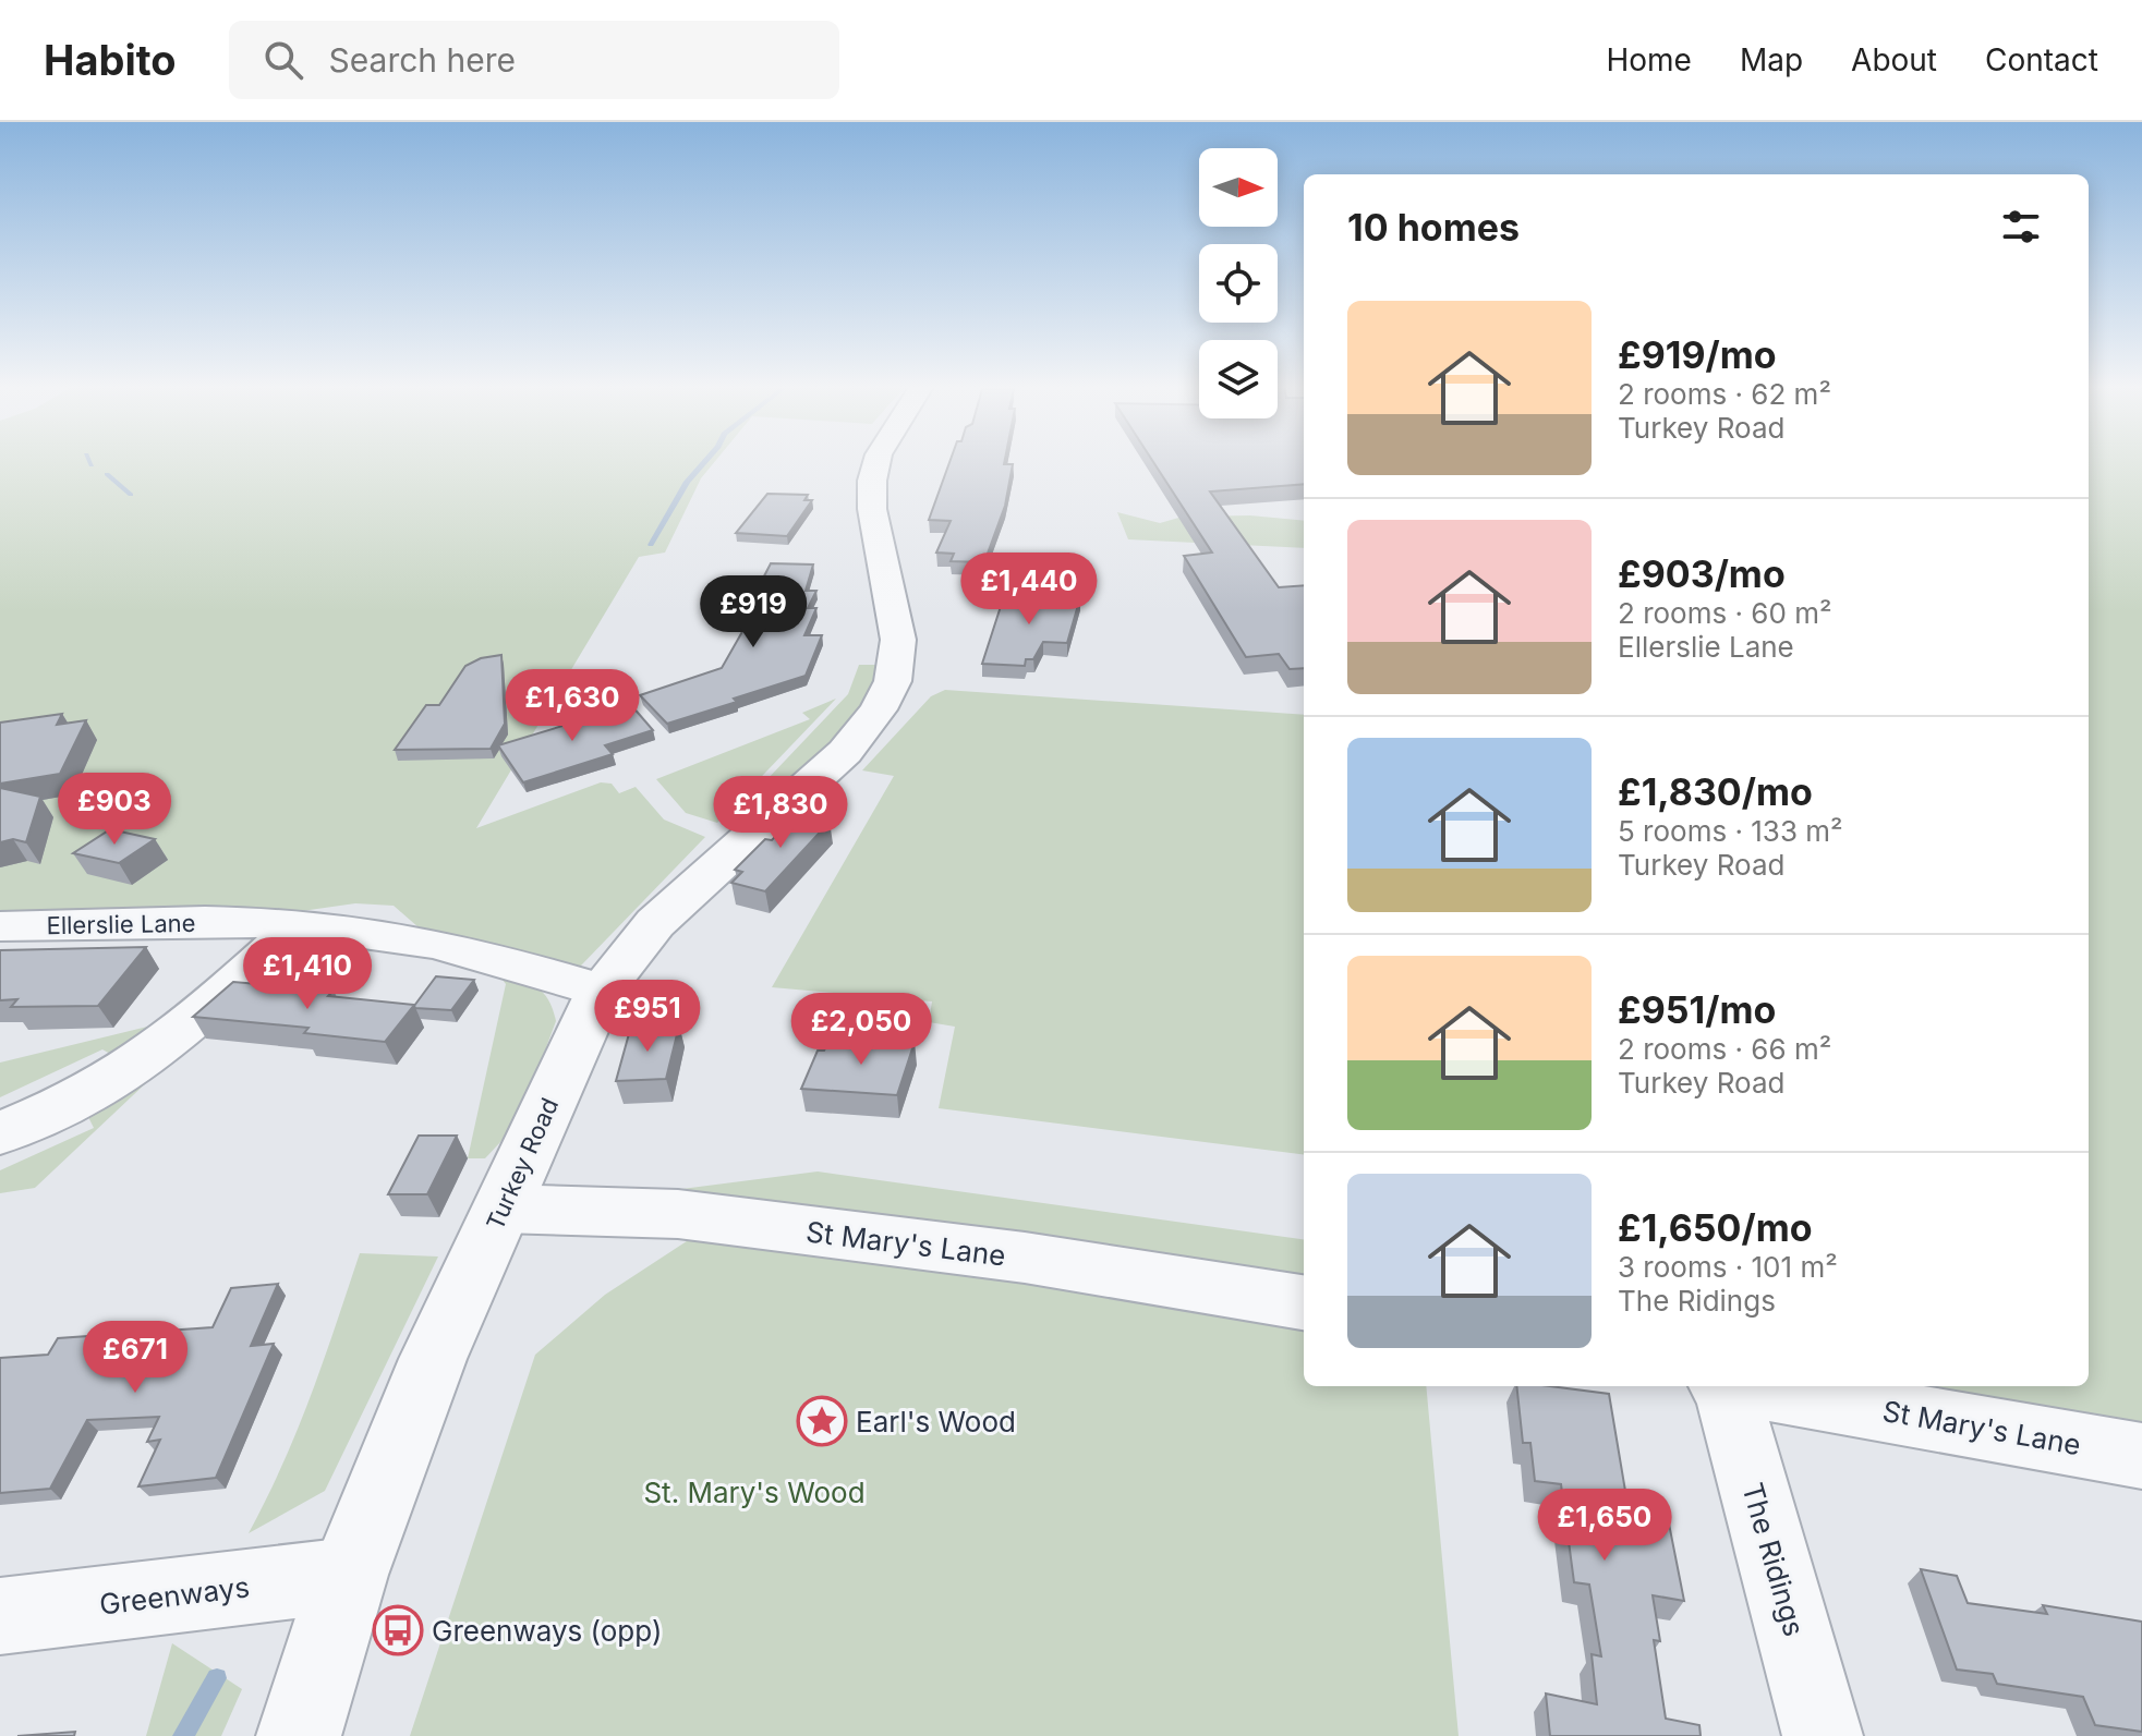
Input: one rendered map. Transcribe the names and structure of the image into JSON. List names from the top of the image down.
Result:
{
  "streets": {
    "street": [
      "Ellerslie Lane",
      "Turkey Road",
      "St Mary's Lane",
      "The Ridings",
      "Greenways"
    ]
  },
  "crossings": [
    ["Ellerslie Lane", "Turkey Road"],
    ["Turkey Road", "St Mary's Lane"],
    ["Turkey Road", "Greenways"]
  ],
  "parks": ["St. Mary's Wood"],
  "places": {
    "place": ["Earl's Wood"],
    "bus stop": ["Greenways (opp)"]
  },
  "north": "right",
  "page": {
    "header": "Habito",
    "search": "Search here",
    "nav": [
      "Home",
      "Map",
      "About",
      "Contact"
    ],
    "heading": "10 homes",
    "list": [
      {
        "name": "£919/mo",
        "note": "2 rooms · 62 m² · Turkey Road"
      },
      {
        "name": "£903/mo",
        "note": "2 rooms · 60 m² · Ellerslie Lane"
      },
      {
        "name": "£1,830/mo",
        "note": "5 rooms · 133 m² · Turkey Road"
      },
      {
        "name": "£951/mo",
        "note": "2 rooms · 66 m² · Turkey Road"
      },
      {
        "name": "£1,650/mo",
        "note": "3 rooms · 101 m² · The Ridings"
      }
    ],
    "price": [
      "£1,440",
      "£919",
      "£1,630",
      "£903",
      "£1,830",
      "£1,410",
      "£951",
      "£2,050",
      "£671",
      "£1,650"
    ]
  }
}
